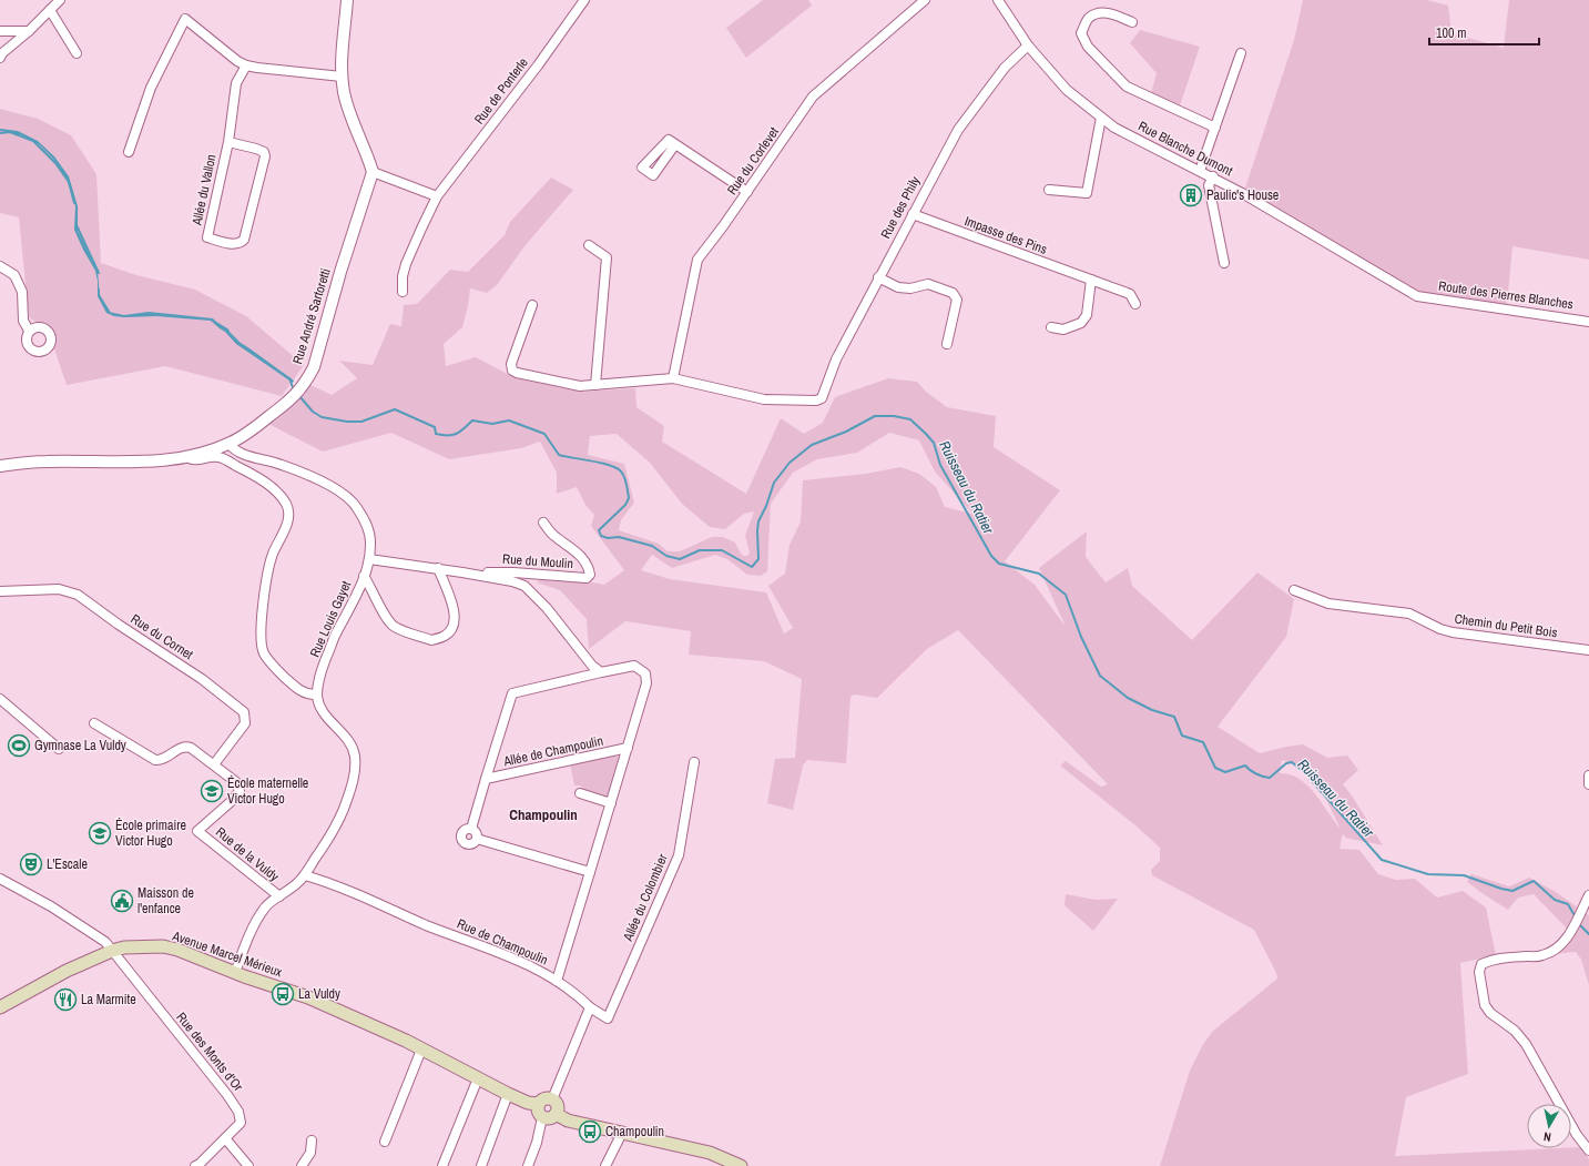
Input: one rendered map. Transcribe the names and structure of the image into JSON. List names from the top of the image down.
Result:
{
  "streets": {
    "main road": ["Avenue Marcel Mérieux"],
    "street": [
      "Rue de Ponterle",
      "Rue Blanche Dumont",
      "Rue du Corlevet",
      "Allée du Vallon",
      "Rue des Phily",
      "Impasse des Pins",
      "Route des Pierres Blanches",
      "Rue André Sartoretti",
      "Rue du Moulin",
      "Rue Louis Gayet",
      "Chemin du Petit Bois",
      "Rue du Cornet",
      "Allée de Champoulin",
      "Rue de la Vuldy",
      "Allée du Colombier",
      "Rue de Champoulin",
      "Rue des Monts d'Or"
    ]
  },
  "crossings": [
    ["Rue Blanche Dumont", "Rue des Phily"],
    ["Rue Blanche Dumont", "Route des Pierres Blanches"],
    ["Rue du Corlevet", "Rue des Phily"],
    ["Rue des Phily", "Impasse des Pins"],
    ["Rue André Sartoretti", "Rue Louis Gayet"],
    ["Rue du Moulin", "Rue Louis Gayet"],
    ["Rue du Moulin", "Allée de Champoulin"],
    ["Rue du Cornet", "Rue de la Vuldy"],
    ["Allée de Champoulin", "Rue de Champoulin"],
    ["Allée du Colombier", "Rue de Champoulin"],
    ["Avenue Marcel Mérieux", "Rue des Monts d'Or"]
  ],
  "districts": ["Champoulin"],
  "water": ["Ruisseau du Ratier"],
  "places": {
    "building": ["Paulic's House"],
    "sports": ["Gymnase La Vuldy"],
    "school or university": ["École maternelle Victor Hugo", "École primaire Victor Hugo"],
    "theatre": ["L'Escale"],
    "public building": ["Maisson de l'enfance"],
    "bus stop": ["La Vuldy", "Champoulin"],
    "restaurant": ["La Marmite"]
  },
  "scale_bar": "100 m",
  "north": "bottom"
}
